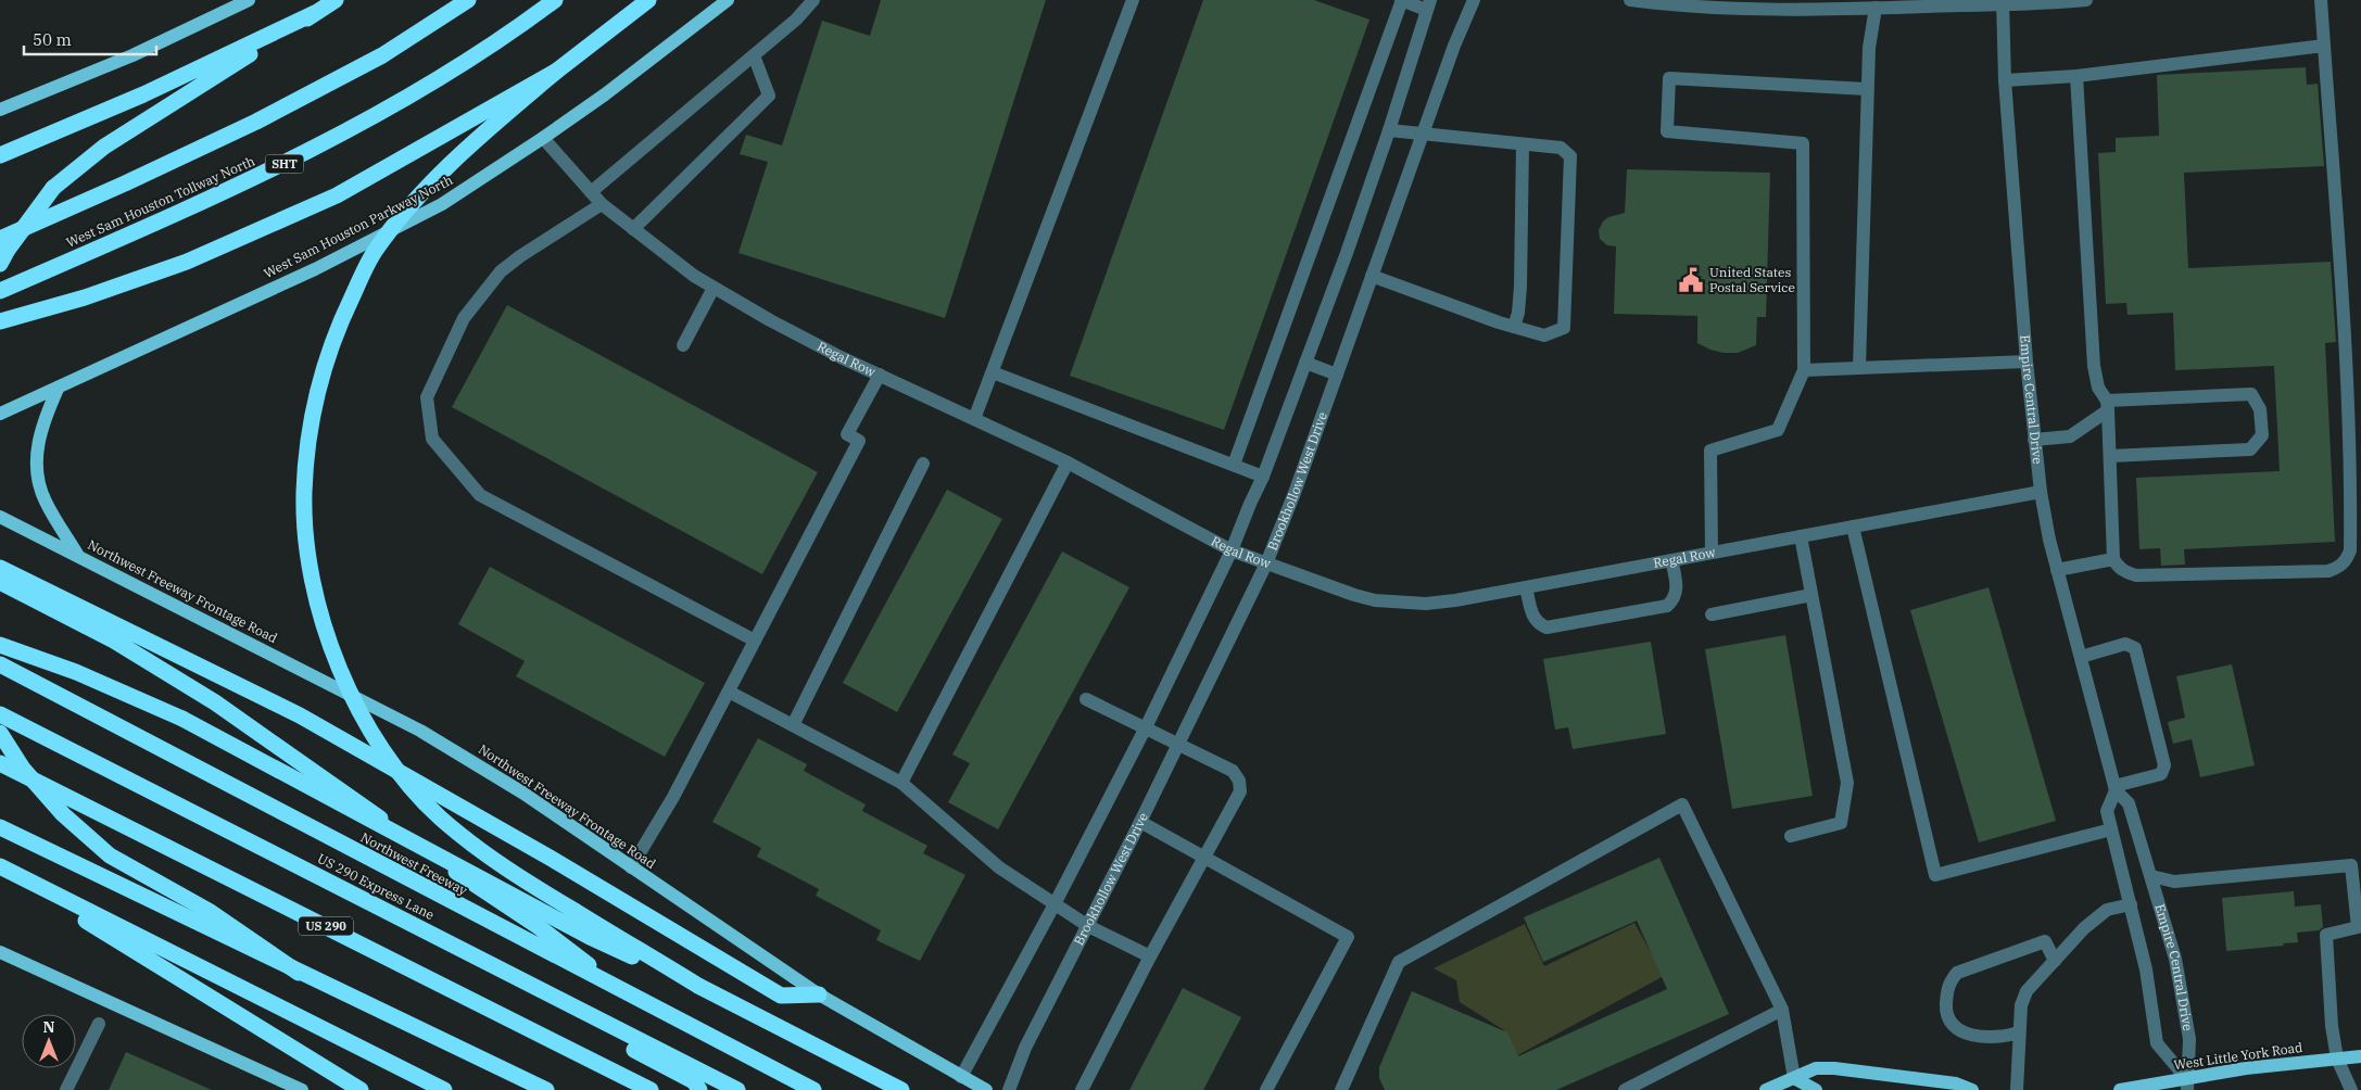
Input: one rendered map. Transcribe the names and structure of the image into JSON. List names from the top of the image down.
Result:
{
  "streets": {
    "highway": [
      "SHT",
      "West Sam Houston Tollway North",
      "Northwest Freeway",
      "US 290 Express Lane",
      "US 290"
    ],
    "main road": ["West Sam Houston Parkway North", "Northwest Freeway Frontage Road", "West Little York Road"],
    "street": ["Regal Row", "Empire Central Drive", "Brookhollow West Drive"]
  },
  "crossings": [
    ["West Sam Houston Parkway North", "Regal Row"],
    ["Regal Row", "Empire Central Drive"],
    ["Regal Row", "Brookhollow West Drive"],
    ["Empire Central Drive", "West Little York Road"]
  ],
  "places": {
    "public building": ["United States Postal Service"]
  },
  "scale_bar": "50 m",
  "north": "top"
}
